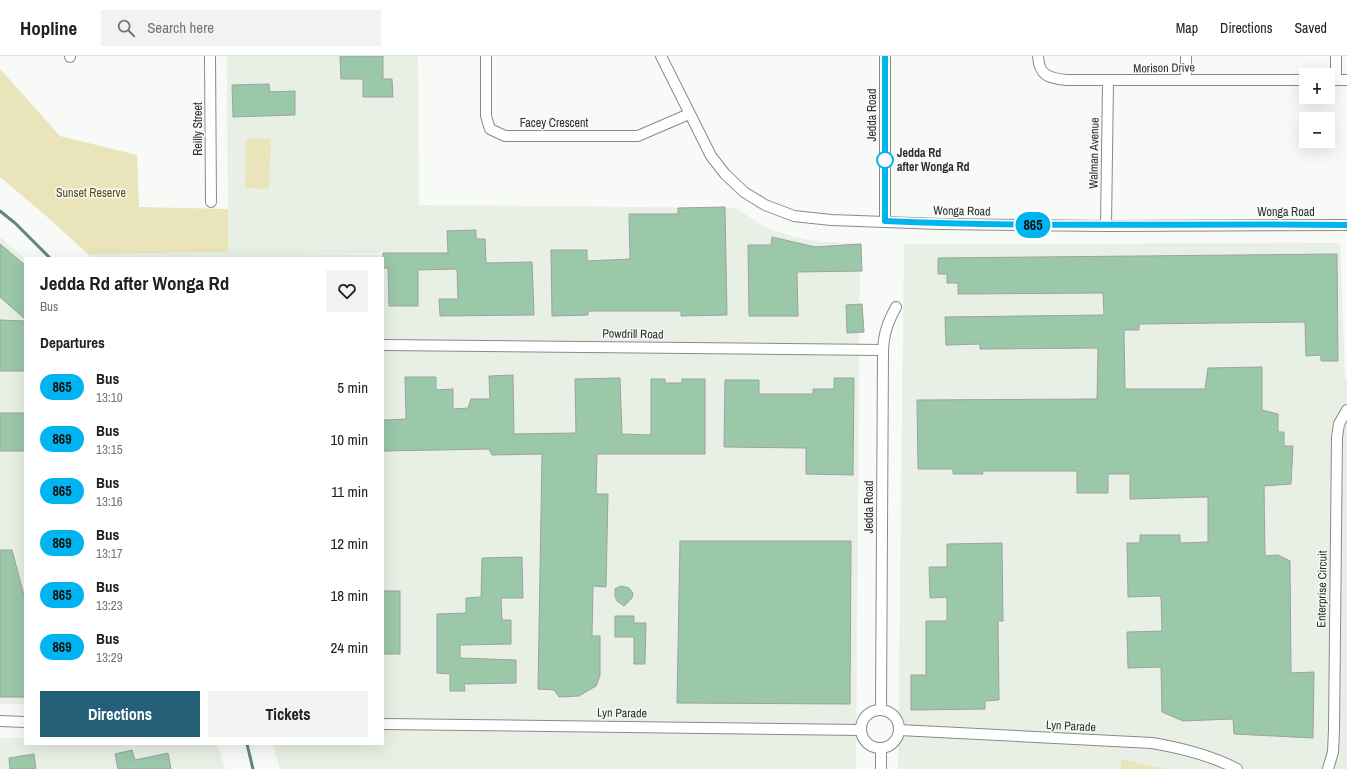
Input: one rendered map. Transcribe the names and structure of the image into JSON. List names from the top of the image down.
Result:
{
  "streets": {
    "street": [
      "Morison Drive",
      "Jedda Road",
      "Facey Crescent",
      "Reilly Street",
      "Walman Avenue",
      "Wonga Road",
      "Powdrill Road",
      "Enterprise Circuit",
      "Lyn Parade"
    ]
  },
  "crossings": [
    ["Morison Drive", "Walman Avenue"],
    ["Jedda Road", "Wonga Road"],
    ["Jedda Road", "Powdrill Road"],
    ["Jedda Road", "Lyn Parade"],
    ["Facey Crescent", "Wonga Road"],
    ["Walman Avenue", "Wonga Road"]
  ],
  "parks": ["Sunset Reserve"],
  "places": ["Jedda Rd after Wonga Rd"],
  "lines": ["bus line 865"],
  "page": {
    "header": "Hopline",
    "search": "Search here",
    "nav": ["Map", "Directions", "Saved"],
    "on_map": "865",
    "map_buttons": ["+", "−"],
    "heading": [
      ["Jedda Rd after Wonga Rd", "Bus"],
      "Departures"
    ],
    "list": [
      {
        "mark": "865",
        "name": "Bus",
        "note": "13:10",
        "value": "5 min"
      },
      {
        "mark": "869",
        "name": "Bus",
        "note": "13:15",
        "value": "10 min"
      },
      {
        "mark": "865",
        "name": "Bus",
        "note": "13:16",
        "value": "11 min"
      },
      {
        "mark": "869",
        "name": "Bus",
        "note": "13:17",
        "value": "12 min"
      },
      {
        "mark": "865",
        "name": "Bus",
        "note": "13:23",
        "value": "18 min"
      },
      {
        "mark": "869",
        "name": "Bus",
        "note": "13:29",
        "value": "24 min"
      }
    ],
    "buttons": ["Directions", "Tickets"]
  }
}
